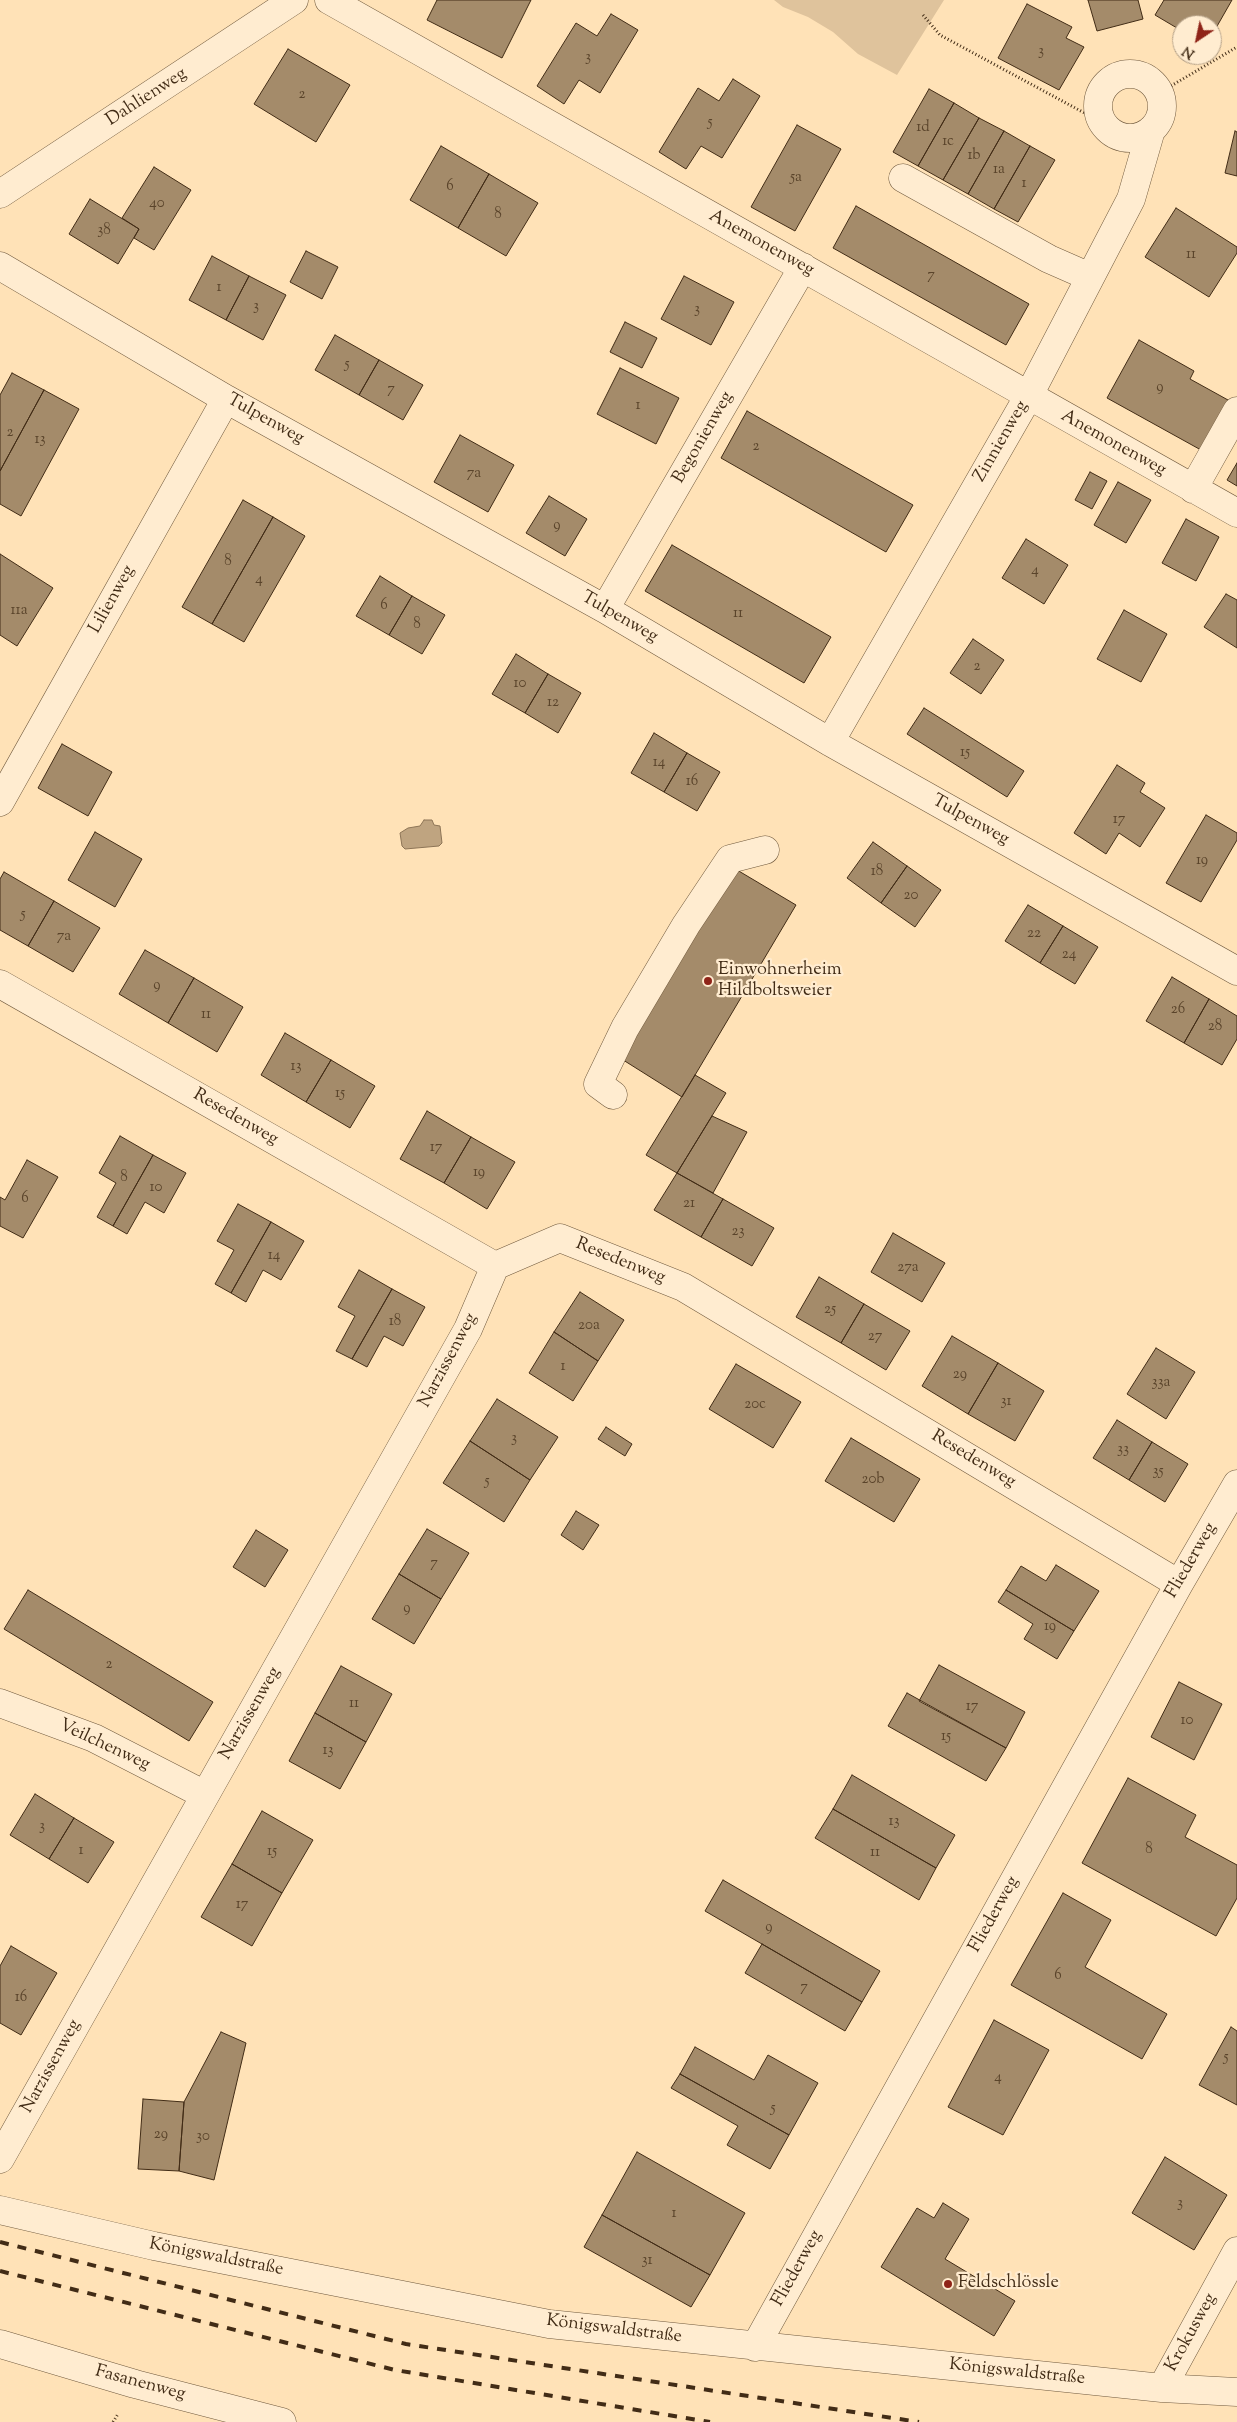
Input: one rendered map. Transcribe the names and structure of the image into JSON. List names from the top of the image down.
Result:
{
  "streets": {
    "street": [
      "Dahlienweg",
      "Anemonenweg",
      "Tulpenweg",
      "Begonienweg",
      "Zinnienweg",
      "Lilienweg",
      "Resedenweg",
      "Narzissenweg",
      "Fliederweg",
      "Veilchenweg",
      "Königswaldstraße",
      "Krokusweg",
      "Fasanenweg"
    ]
  },
  "crossings": [
    ["Anemonenweg", "Begonienweg"],
    ["Anemonenweg", "Zinnienweg"],
    ["Tulpenweg", "Begonienweg"],
    ["Tulpenweg", "Zinnienweg"],
    ["Tulpenweg", "Lilienweg"],
    ["Resedenweg", "Narzissenweg"],
    ["Resedenweg", "Fliederweg"],
    ["Narzissenweg", "Veilchenweg"],
    ["Fliederweg", "Königswaldstraße"],
    ["Königswaldstraße", "Krokusweg"]
  ],
  "places": ["Einwohnerheim Hildboltsweier", "Feldschlössle"],
  "house_numbers": [
    "3",
    "3",
    "2",
    "5",
    "1d",
    "1c",
    "1b",
    "1a",
    "5a",
    "1",
    "6",
    "40",
    "8",
    "38",
    "11",
    "7",
    "1",
    "3",
    "3",
    "5",
    "9",
    "7",
    "1",
    "2",
    "13",
    "2",
    "7a",
    "9",
    "8",
    "4",
    "4",
    "6",
    "11a",
    "11",
    "8",
    "2",
    "10",
    "12",
    "15",
    "14",
    "16",
    "17",
    "19",
    "18",
    "20",
    "5",
    "22",
    "7a",
    "24",
    "9",
    "26",
    "11",
    "28",
    "13",
    "15",
    "17",
    "19",
    "8",
    "10",
    "6",
    "21",
    "23",
    "14",
    "27a",
    "25",
    "18",
    "20a",
    "27",
    "1",
    "29",
    "33a",
    "31",
    "20c",
    "3",
    "33",
    "35",
    "20b",
    "5",
    "7",
    "9",
    "19",
    "2",
    "11",
    "17",
    "10",
    "15",
    "13",
    "13",
    "3",
    "8",
    "1",
    "15",
    "11",
    "17",
    "9",
    "6",
    "7",
    "16",
    "5",
    "4",
    "5",
    "29",
    "30",
    "3",
    "1",
    "31"
  ],
  "north": "bottom left"
}
